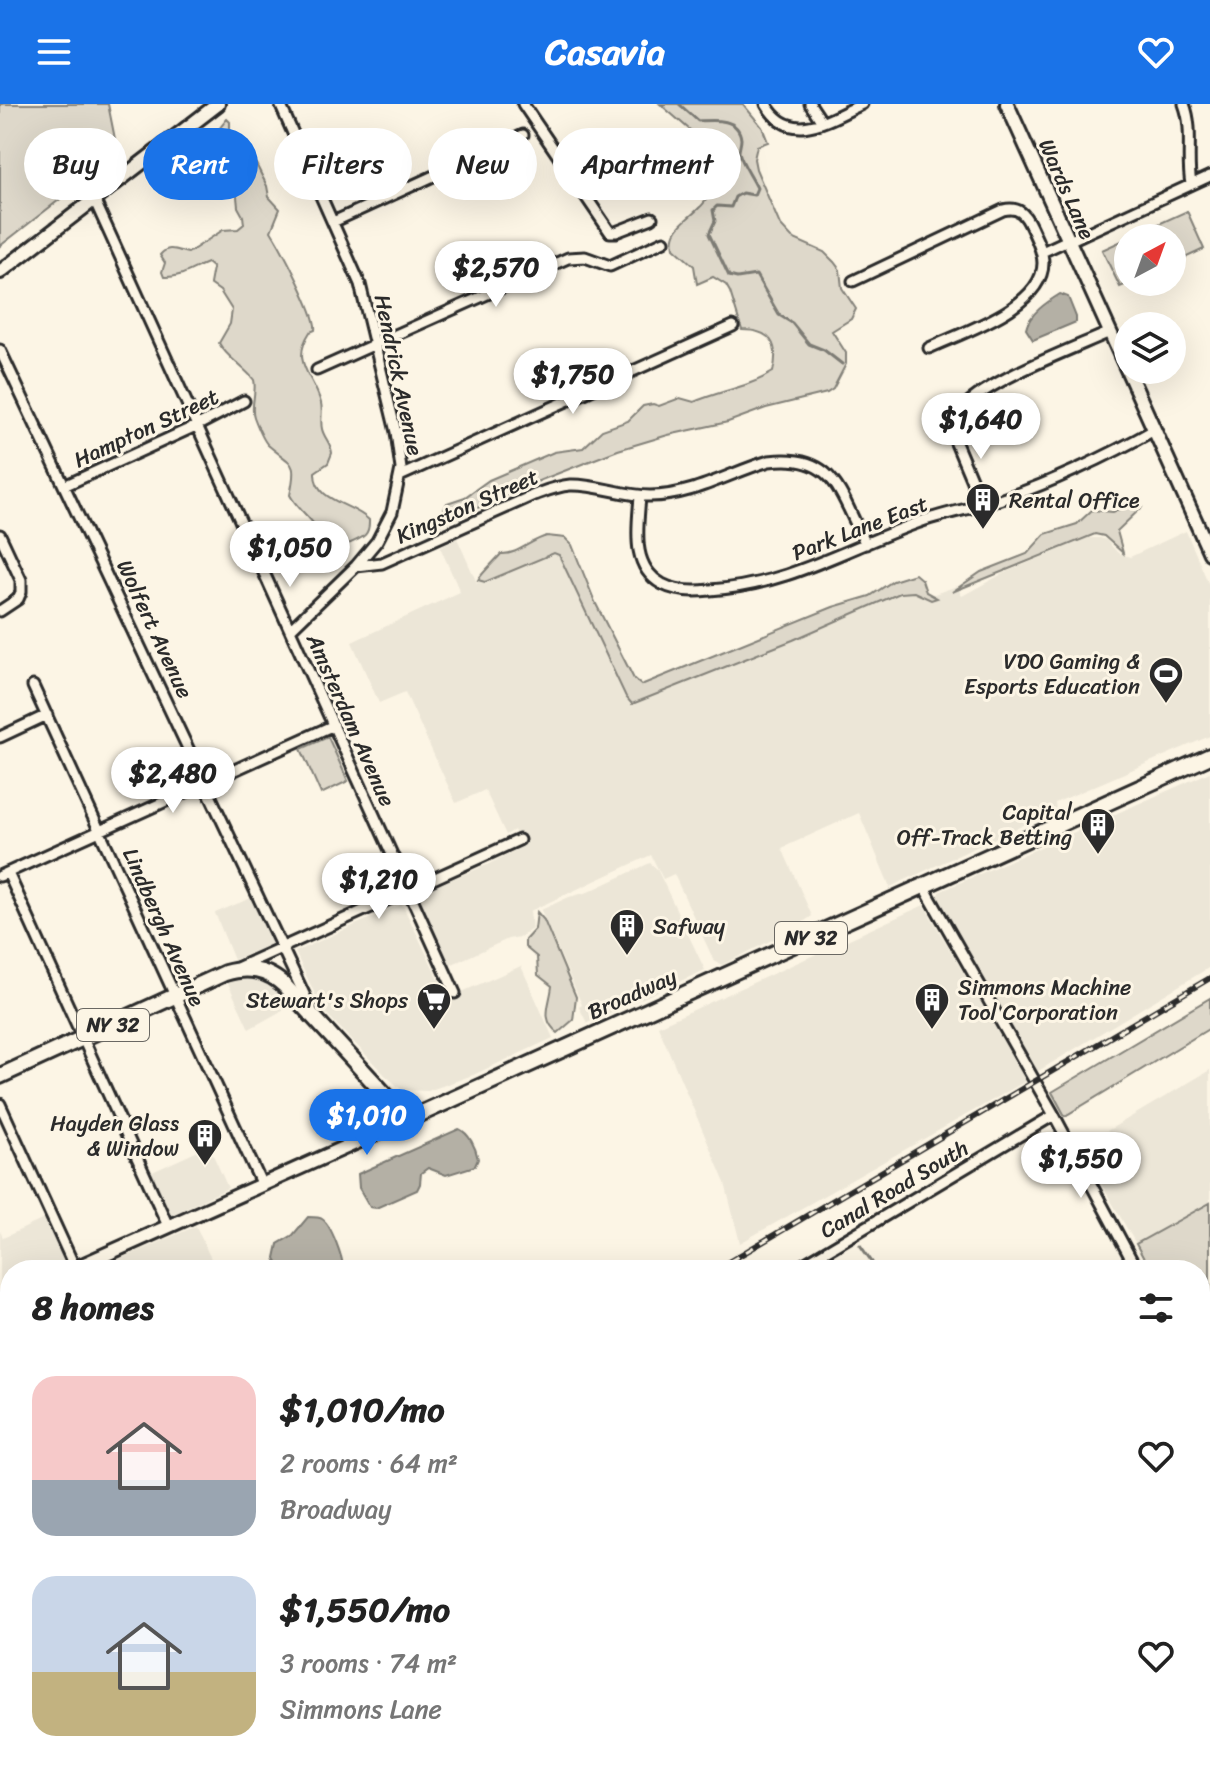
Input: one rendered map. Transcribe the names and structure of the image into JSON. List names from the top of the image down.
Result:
{
  "streets": {
    "main road": ["Wolfert Avenue", "NY 32", "Broadway"],
    "street": [
      "Wards Lane",
      "Hendrick Avenue",
      "Hampton Street",
      "Kingston Street",
      "Park Lane East",
      "Amsterdam Avenue",
      "Lindbergh Avenue",
      "Canal Road South"
    ]
  },
  "crossings": [
    ["Wards Lane", "Park Lane East"],
    ["Hendrick Avenue", "Kingston Street"],
    ["Hendrick Avenue", "Amsterdam Avenue"],
    ["Hampton Street", "Wolfert Avenue"],
    ["Hampton Street", "Amsterdam Avenue"],
    ["Kingston Street", "Park Lane East"],
    ["Wolfert Avenue", "NY 32"],
    ["Wolfert Avenue", "Broadway"],
    ["Lindbergh Avenue", "NY 32"],
    ["Lindbergh Avenue", "Broadway"]
  ],
  "places": {
    "building": [
      "Rental Office",
      "Capital Off-Track Betting",
      "Safway",
      "Simmons Machine Tool Corporation",
      "Hayden Glass & Window"
    ],
    "sports": ["VDO Gaming & Esports Education"],
    "supermarket": ["Stewart's Shops"]
  },
  "north": "top right",
  "page": {
    "header": "Casavia",
    "chip": [
      "Buy",
      "Rent",
      "Filters",
      "New",
      "Apartment"
    ],
    "price": [
      "$2,570",
      "$1,750",
      "$1,640",
      "$1,050",
      "$2,480",
      "$1,210",
      "$1,010",
      "$1,550"
    ],
    "heading": "8 homes",
    "list": [
      {
        "name": "$1,010/mo",
        "note": "2 rooms · 64 m² · Broadway"
      },
      {
        "name": "$1,550/mo",
        "note": "3 rooms · 74 m² · Simmons Lane"
      }
    ]
  }
}
